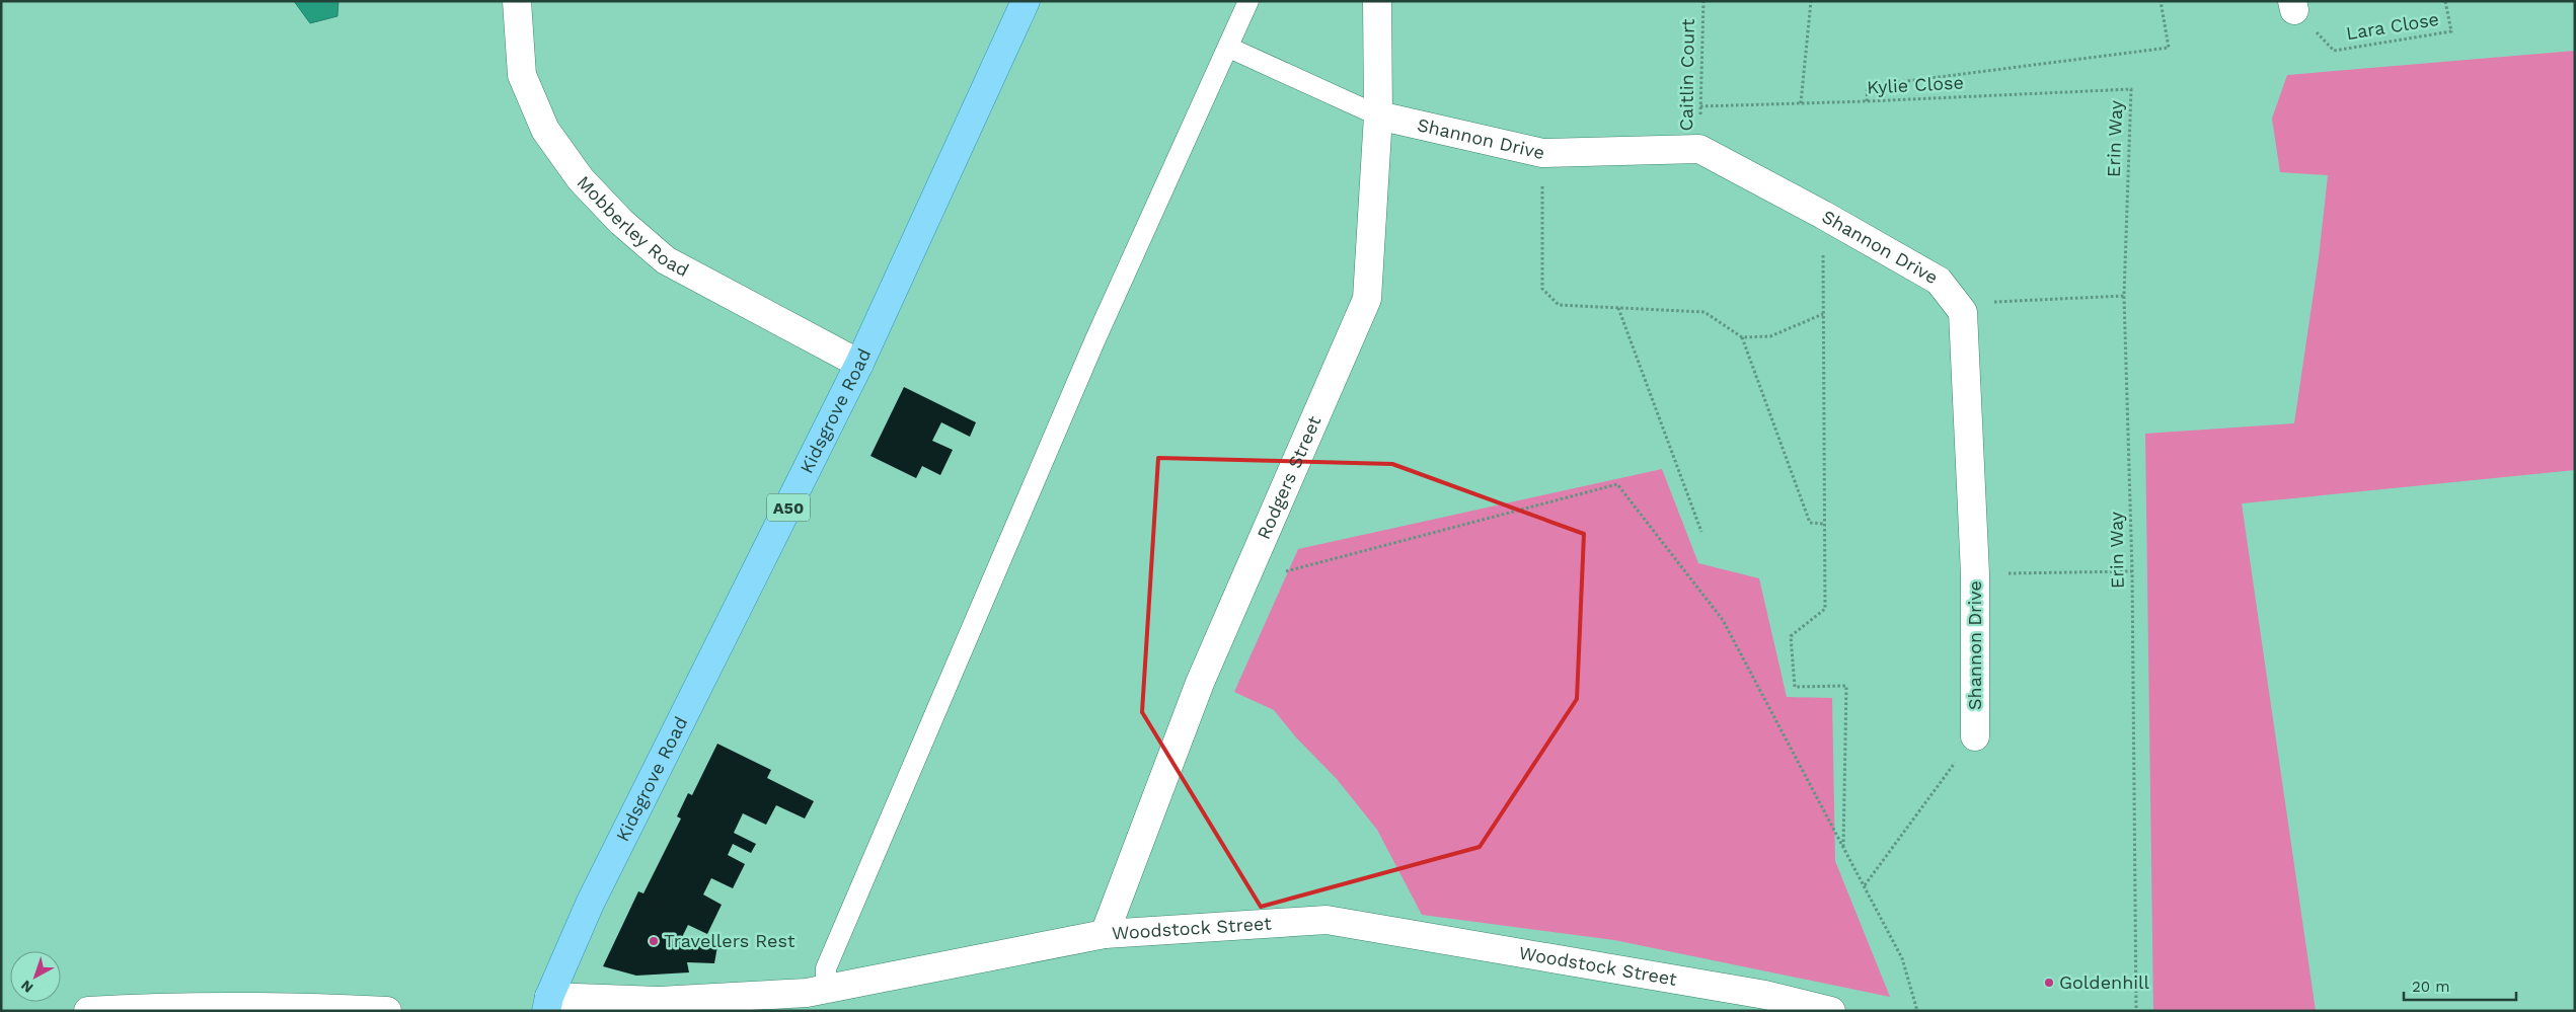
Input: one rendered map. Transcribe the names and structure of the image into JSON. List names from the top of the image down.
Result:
{
  "streets": {
    "main road": ["Kidsgrove Road", "A50"],
    "street": [
      "Shannon Drive",
      "Mobberley Road",
      "Rodgers Street",
      "Woodstock Street"
    ],
    "path": [
      "Lara Close",
      "Caitlin Court",
      "Kylie Close",
      "Erin Way"
    ]
  },
  "crossings": [
    ["Caitlin Court", "Kylie Close"],
    ["Caitlin Court", "Shannon Drive"],
    ["Kylie Close", "Erin Way"],
    ["Shannon Drive", "Rodgers Street"],
    ["Mobberley Road", "Kidsgrove Road"],
    ["Kidsgrove Road", "Woodstock Street"],
    ["Rodgers Street", "Woodstock Street"]
  ],
  "places": ["Travellers Rest", "Goldenhill"],
  "scale_bar": "20 m",
  "north": "bottom left"
}
